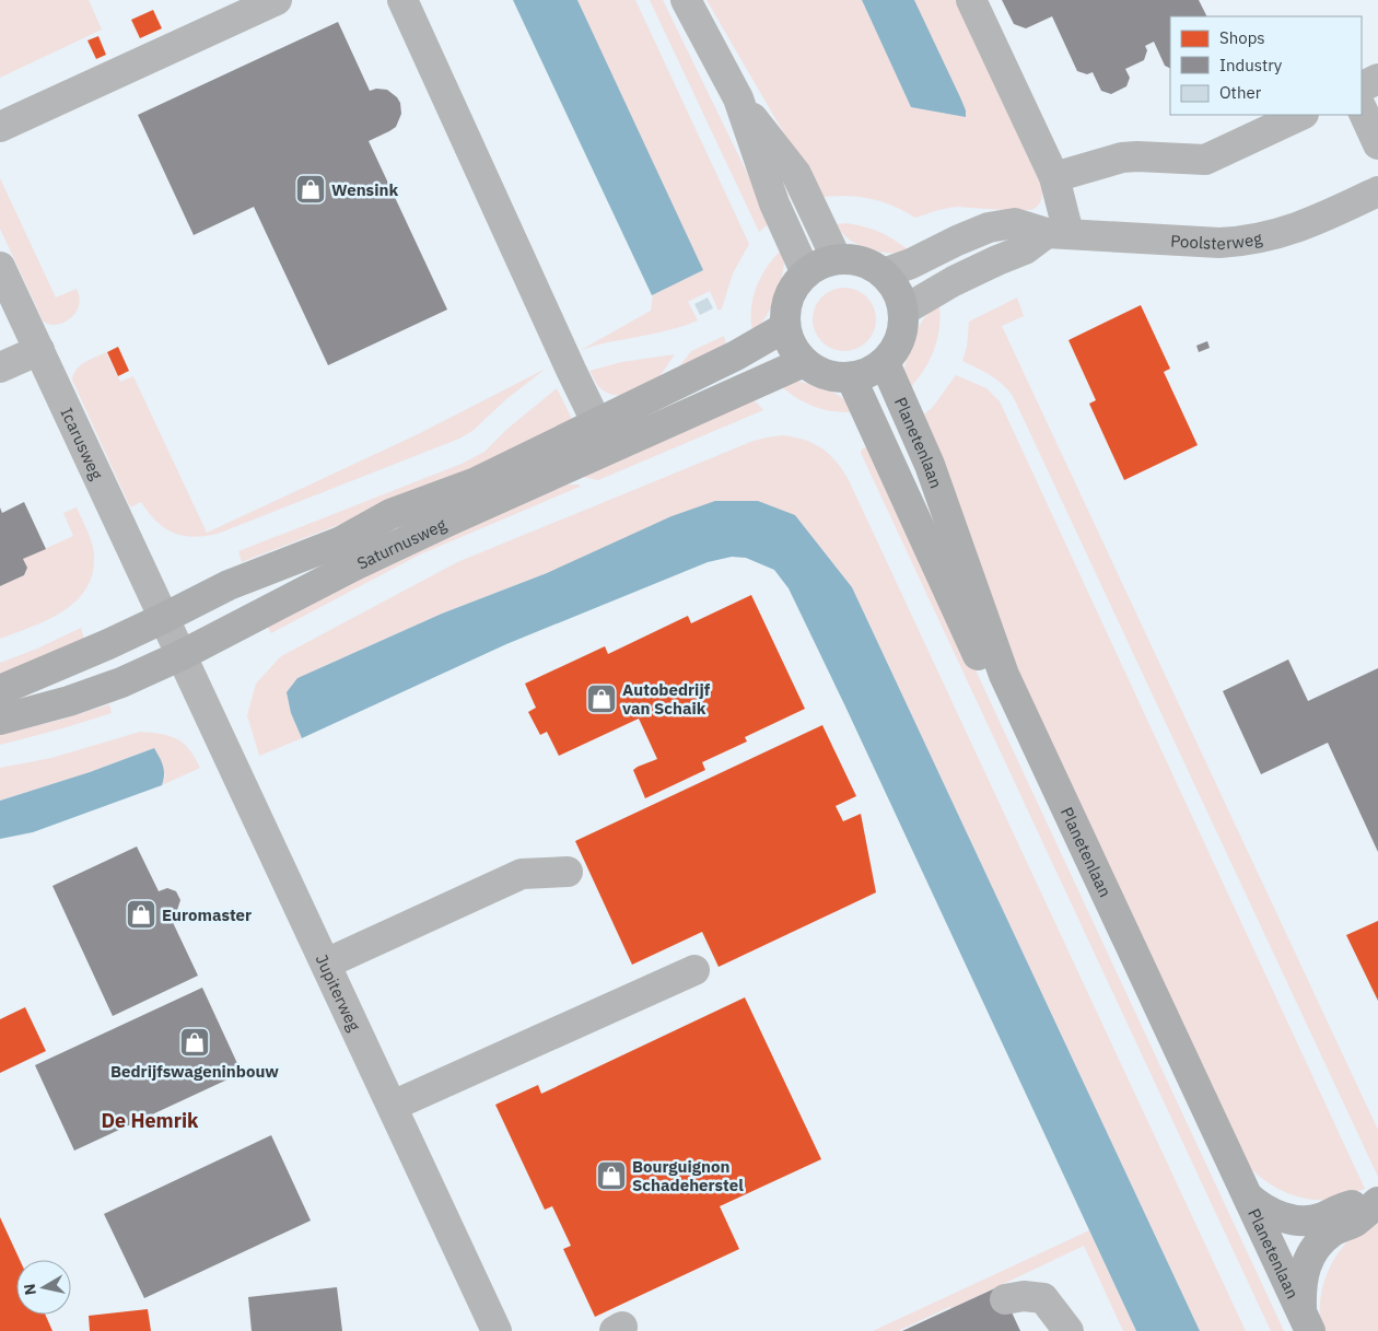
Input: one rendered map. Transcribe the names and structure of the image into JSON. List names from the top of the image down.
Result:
{
  "streets": {
    "main road": ["Planetenlaan", "Saturnusweg"],
    "street": ["Poolsterweg", "Icarusweg", "Jupiterweg"]
  },
  "crossings": [
    ["Poolsterweg", "Planetenlaan"],
    ["Poolsterweg", "Saturnusweg"],
    ["Icarusweg", "Saturnusweg"],
    ["Icarusweg", "Jupiterweg"],
    ["Planetenlaan", "Saturnusweg"],
    ["Saturnusweg", "Jupiterweg"]
  ],
  "districts": ["De Hemrik"],
  "places": {
    "shop": [
      "Wensink",
      "Autobedrijf van Schaik",
      "Euromaster",
      "Bedrijfswageninbouw",
      "Bourguignon Schadeherstel"
    ]
  },
  "legend": ["Shops", "Industry", "Other"],
  "north": "left"
}
